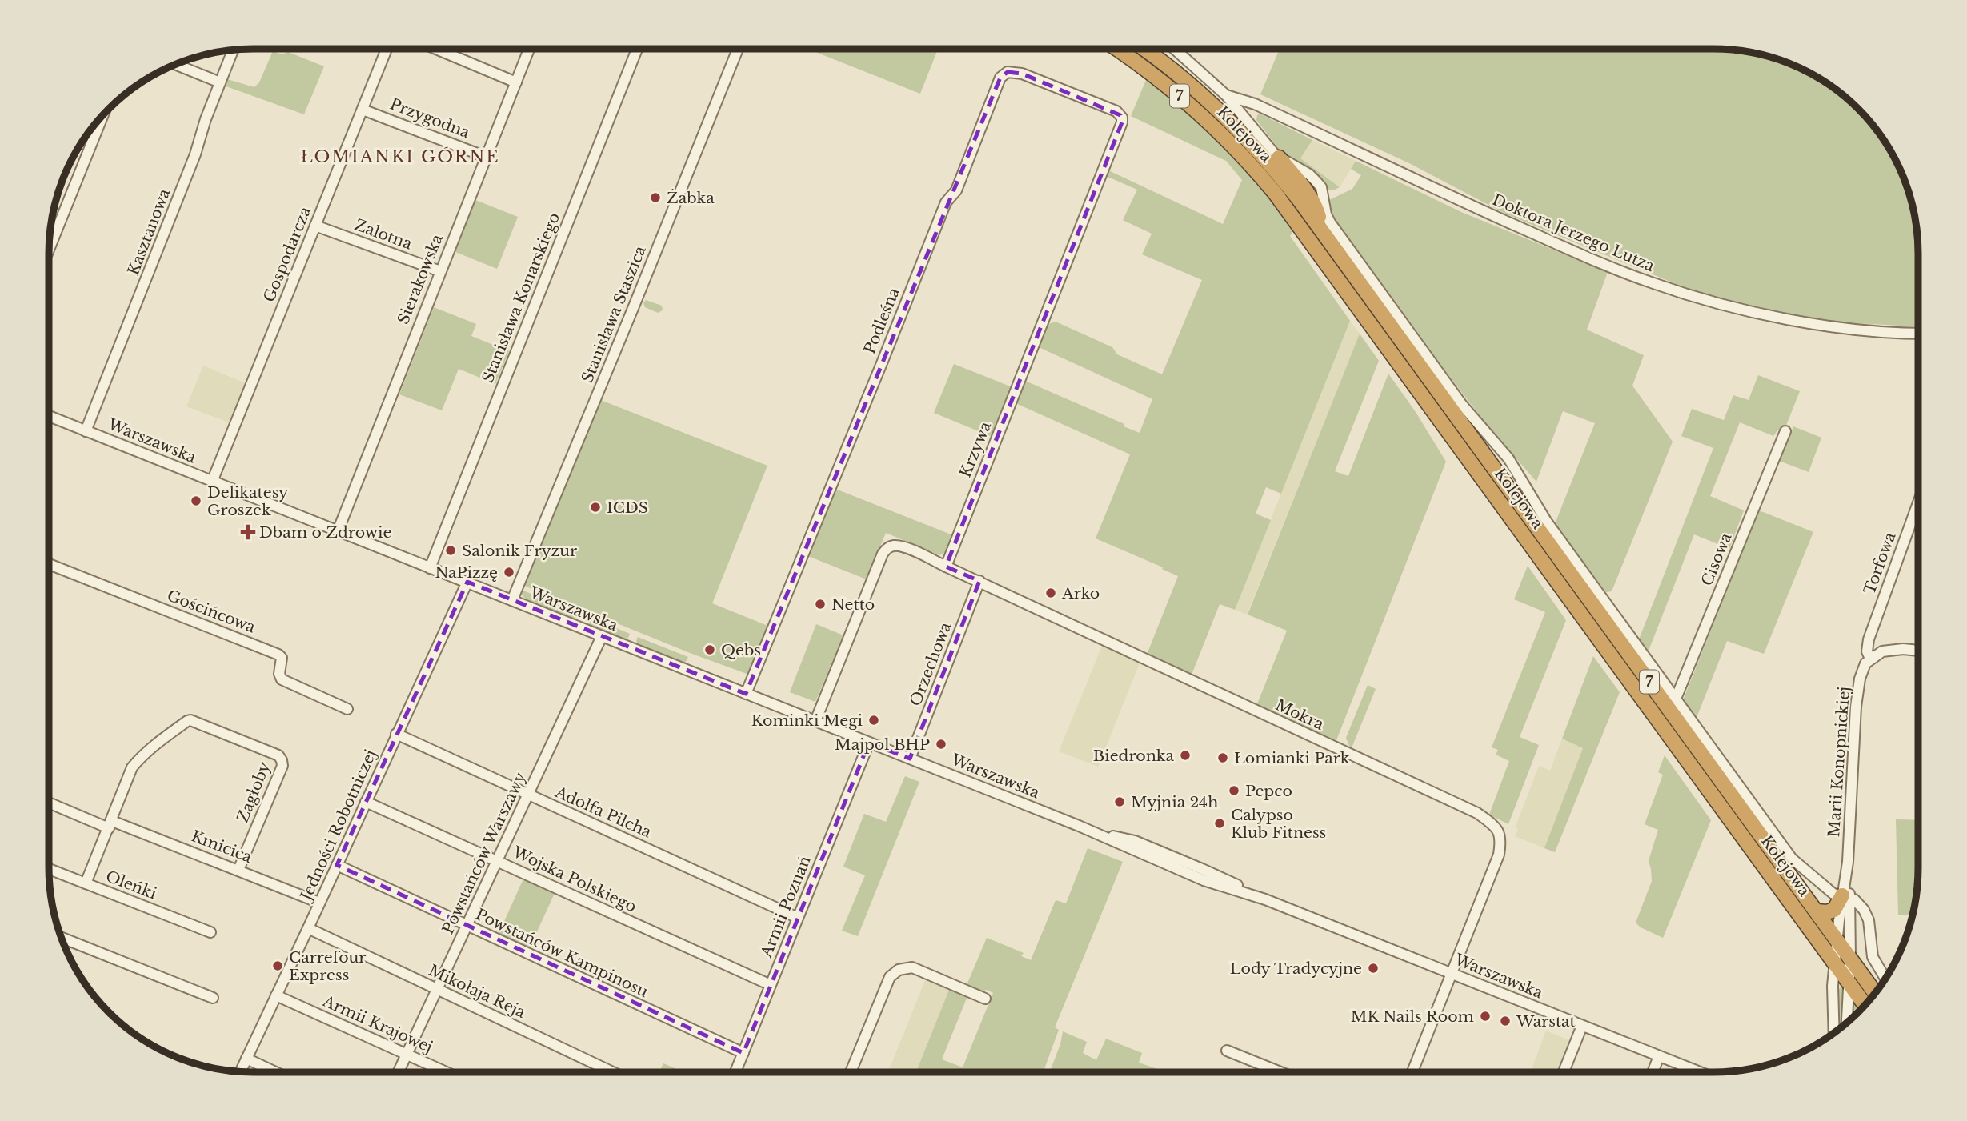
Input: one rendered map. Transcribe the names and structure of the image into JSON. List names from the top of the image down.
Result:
{
  "streets": {
    "highway": ["7", "Kolejowa"],
    "street": [
      "Przygodna",
      "Kasztanowa",
      "Doktora Jerzego Lutza",
      "Zalotna",
      "Gospodarcza",
      "Sierakowska",
      "Stanisława Konarskiego",
      "Stanisława Staszica",
      "Podleśna",
      "Warszawska",
      "Krzywa",
      "Cisowa",
      "Torfowa",
      "Gościńcowa",
      "Orzechowa",
      "Mokra",
      "Marii Konopnickiej",
      "Zagłoby",
      "Adolfa Pilcha",
      "Jedności Robotniczej",
      "Kmicica",
      "Powstańców Warszawy",
      "Wojska Polskiego",
      "Oleńki",
      "Armii Poznań",
      "Powstańców Kampinosu",
      "Mikołaja Reja",
      "Armii Krajowej"
    ]
  },
  "crossings": [
    ["Przygodna", "Gospodarcza"],
    ["Przygodna", "Sierakowska"],
    ["Kolejowa", "Doktora Jerzego Lutza"],
    ["Kolejowa", "Marii Konopnickiej"],
    ["Kasztanowa", "Warszawska"],
    ["Zalotna", "Gospodarcza"],
    ["Zalotna", "Sierakowska"],
    ["Gospodarcza", "Warszawska"],
    ["Sierakowska", "Warszawska"],
    ["Stanisława Konarskiego", "Warszawska"],
    ["Stanisława Staszica", "Warszawska"],
    ["Podleśna", "Warszawska"],
    ["Podleśna", "Krzywa"],
    ["Warszawska", "Orzechowa"],
    ["Warszawska", "Mokra"],
    ["Warszawska", "Jedności Robotniczej"],
    ["Warszawska", "Powstańców Warszawy"],
    ["Warszawska", "Armii Poznań"],
    ["Krzywa", "Mokra"],
    ["Torfowa", "Marii Konopnickiej"],
    ["Orzechowa", "Mokra"],
    ["Zagłoby", "Kmicica"],
    ["Adolfa Pilcha", "Jedności Robotniczej"],
    ["Adolfa Pilcha", "Powstańców Warszawy"],
    ["Adolfa Pilcha", "Armii Poznań"],
    ["Jedności Robotniczej", "Kmicica"],
    ["Jedności Robotniczej", "Wojska Polskiego"],
    ["Jedności Robotniczej", "Powstańców Kampinosu"],
    ["Jedności Robotniczej", "Mikołaja Reja"],
    ["Jedności Robotniczej", "Armii Krajowej"],
    ["Powstańców Warszawy", "Wojska Polskiego"],
    ["Powstańców Warszawy", "Powstańców Kampinosu"],
    ["Powstańców Warszawy", "Mikołaja Reja"],
    ["Powstańców Warszawy", "Armii Krajowej"],
    ["Wojska Polskiego", "Armii Poznań"],
    ["Armii Poznań", "Powstańców Kampinosu"]
  ],
  "districts": ["ŁOMIANKI GÓRNE"],
  "places": {
    "other": [
      "Żabka",
      "Delikatesy Groszek",
      "ICDS",
      "Salonik Fryzur",
      "NaPizzę",
      "Arko",
      "Netto",
      "Qebs",
      "Kominki Megi",
      "Majpol BHP",
      "Biedronka",
      "Łomianki Park",
      "Pepco",
      "Myjnia 24h",
      "Calypso Klub Fitness",
      "Carrefour Express",
      "Lody Tradycyjne",
      "MK Nails Room",
      "Warstat"
    ],
    "health": ["Dbam o Zdrowie"]
  }
}
